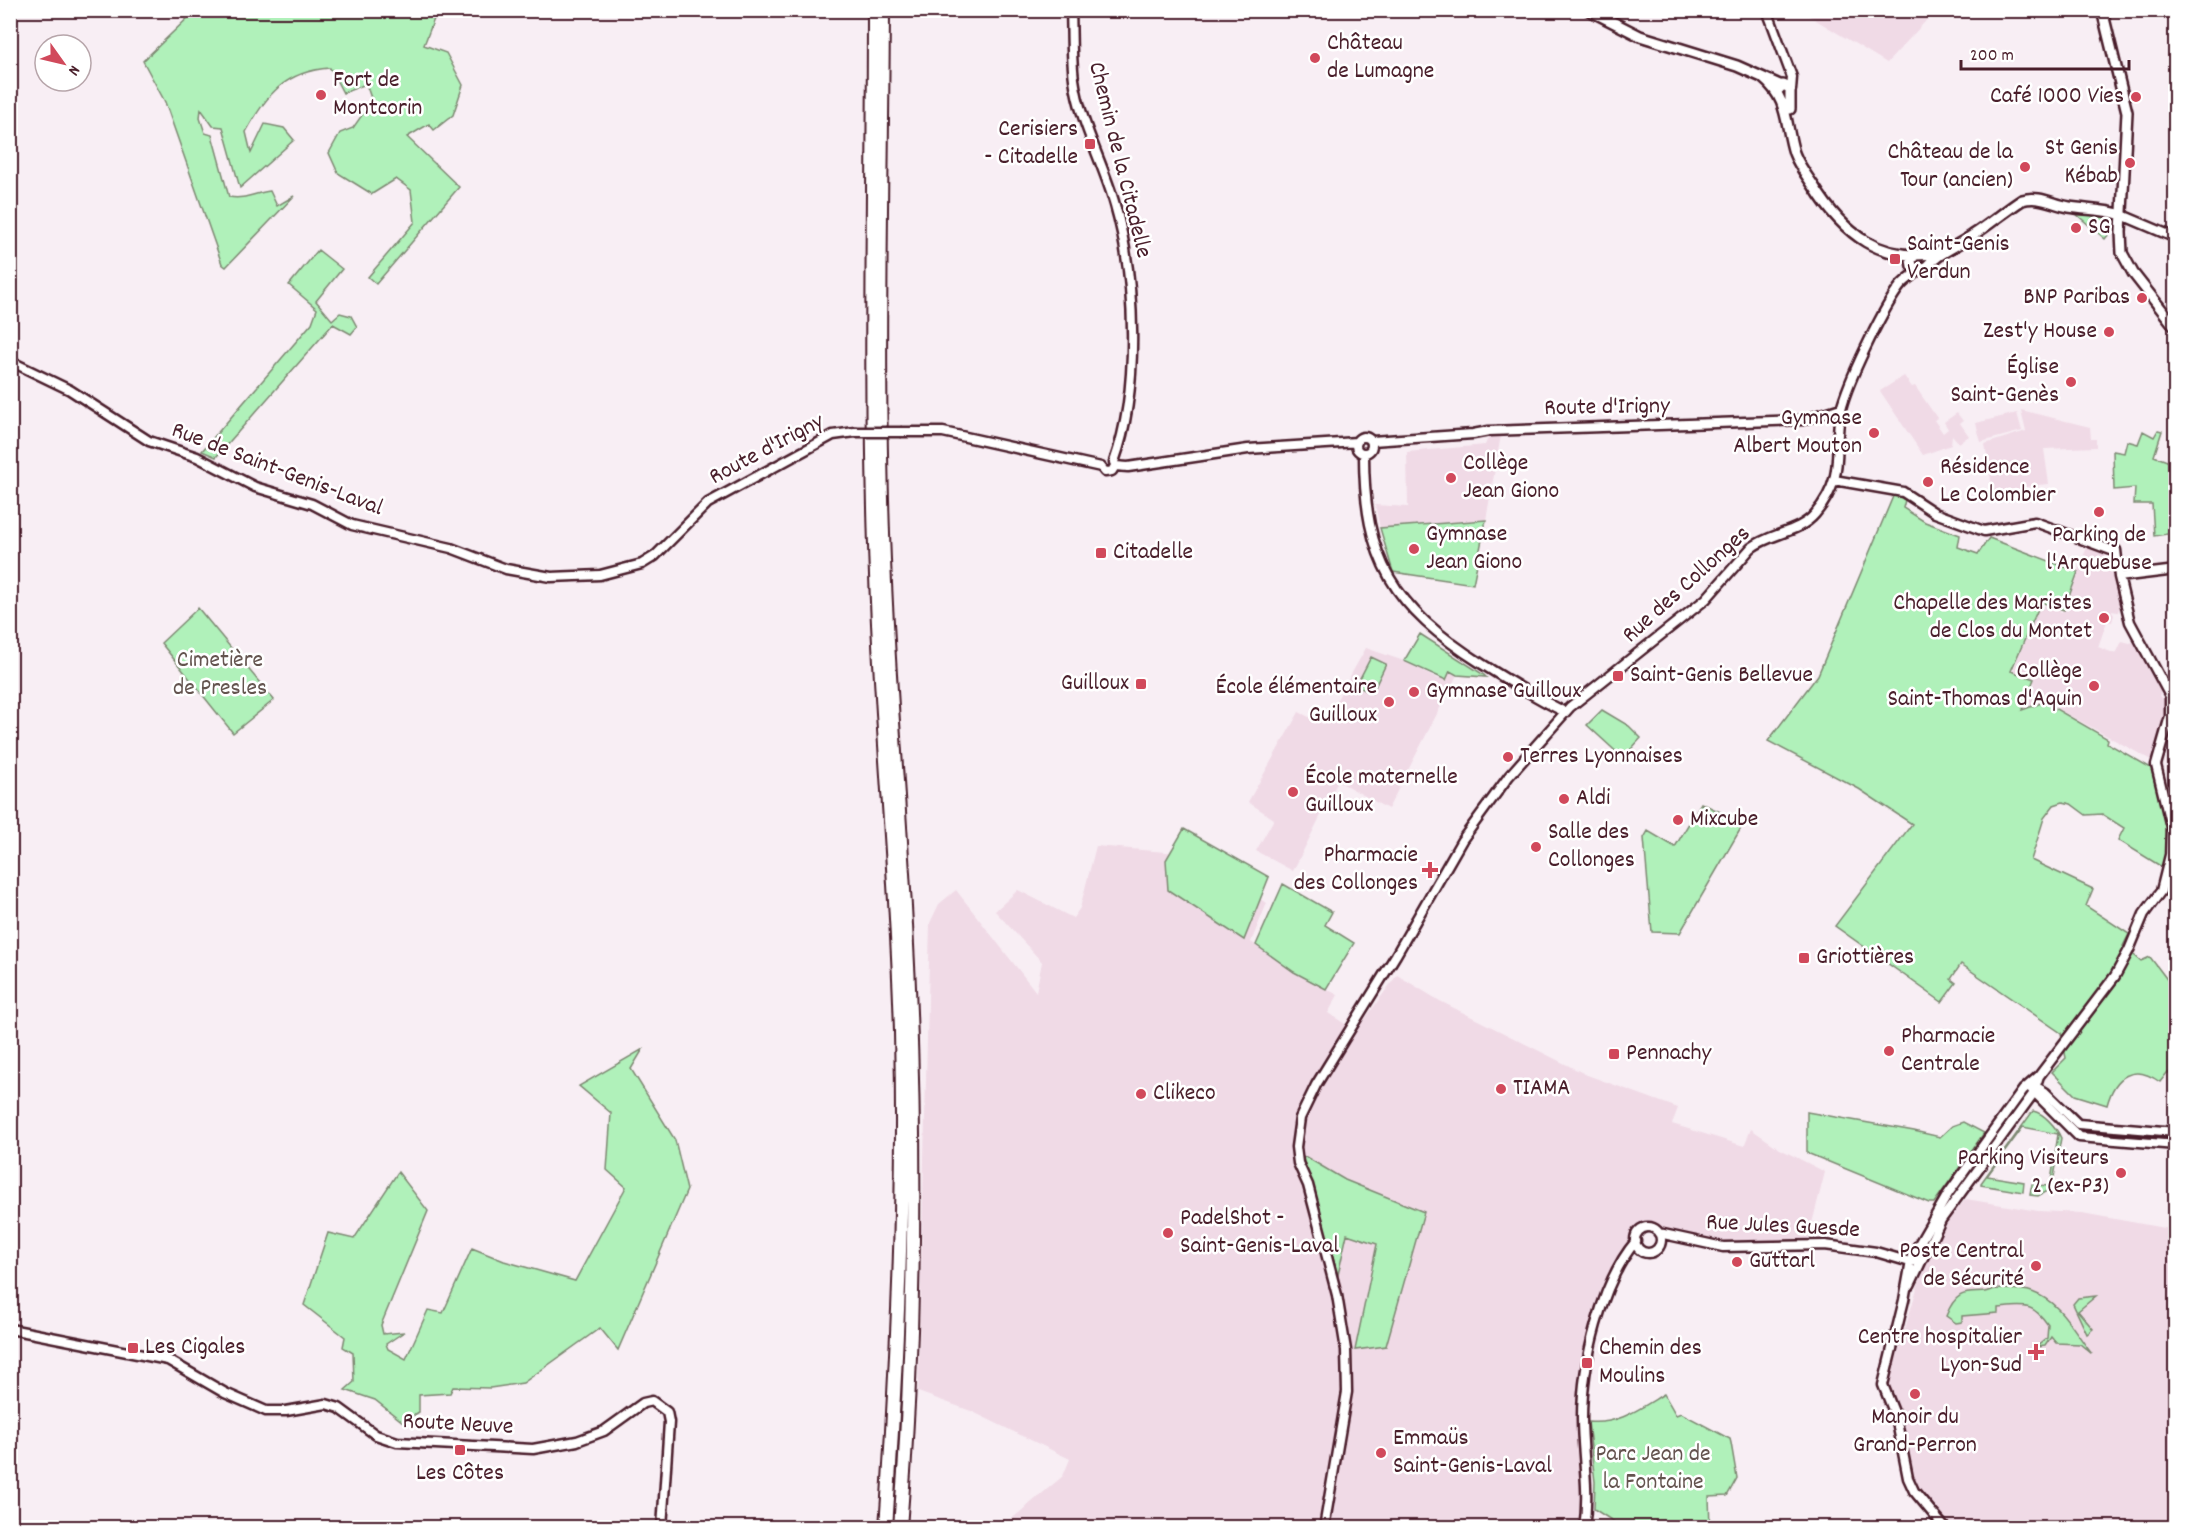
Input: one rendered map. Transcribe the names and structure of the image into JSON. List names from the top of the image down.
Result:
{
  "streets": {
    "street": [
      "Chemin de la Citadelle",
      "Route d'Irigny",
      "Rue de Saint-Genis-Laval",
      "Rue des Collonges",
      "Rue Jules Guesde",
      "Route Neuve"
    ]
  },
  "crossings": [
    ["Chemin de la Citadelle", "Route d'Irigny"],
    ["Route d'Irigny", "Rue de Saint-Genis-Laval"],
    ["Route d'Irigny", "Rue des Collonges"]
  ],
  "parks": ["Cimetière de Presles", "Parc Jean de la Fontaine"],
  "places": {
    "other": [
      "Château de Lumagne",
      "Fort de Montcorin",
      "Café 1000 Vies",
      "St Genis Kébab",
      "Château de la Tour (ancien)",
      "SG",
      "BNP Paribas",
      "Zest'y House",
      "Église Saint-Genès",
      "Gymnase Albert Mouton",
      "Collège Jean Giono",
      "Résidence Le Colombier",
      "Parking de l'Arquebuse",
      "Gymnase Jean Giono",
      "Chapelle des Maristes de Clos du Montet",
      "Collège Saint-Thomas d'Aquin",
      "Gymnase Guilloux",
      "École élémentaire Guilloux",
      "Terres Lyonnaises",
      "École maternelle Guilloux",
      "Aldi",
      "Mixcube",
      "Salle des Collonges",
      "Pharmacie Centrale",
      "TIAMA",
      "Clikeco",
      "Parking Visiteurs 2 (ex-P3)",
      "PadelShot - Saint-Genis-Laval",
      "Guttarl",
      "Poste Central de Sécurité",
      "Manoir du Grand-Perron",
      "Emmaüs Saint-Genis-Laval"
    ],
    "transit": [
      "Cerisiers - Citadelle",
      "Saint-Genis Verdun",
      "Citadelle",
      "Saint-Genis Bellevue",
      "Guilloux",
      "Griottières",
      "Pennachy",
      "Les Cigales",
      "Chemin des Moulins",
      "Les Côtes"
    ],
    "health": ["Pharmacie des Collonges", "Centre hospitalier Lyon-Sud"]
  },
  "scale_bar": "200 m",
  "north": "bottom right"
}
